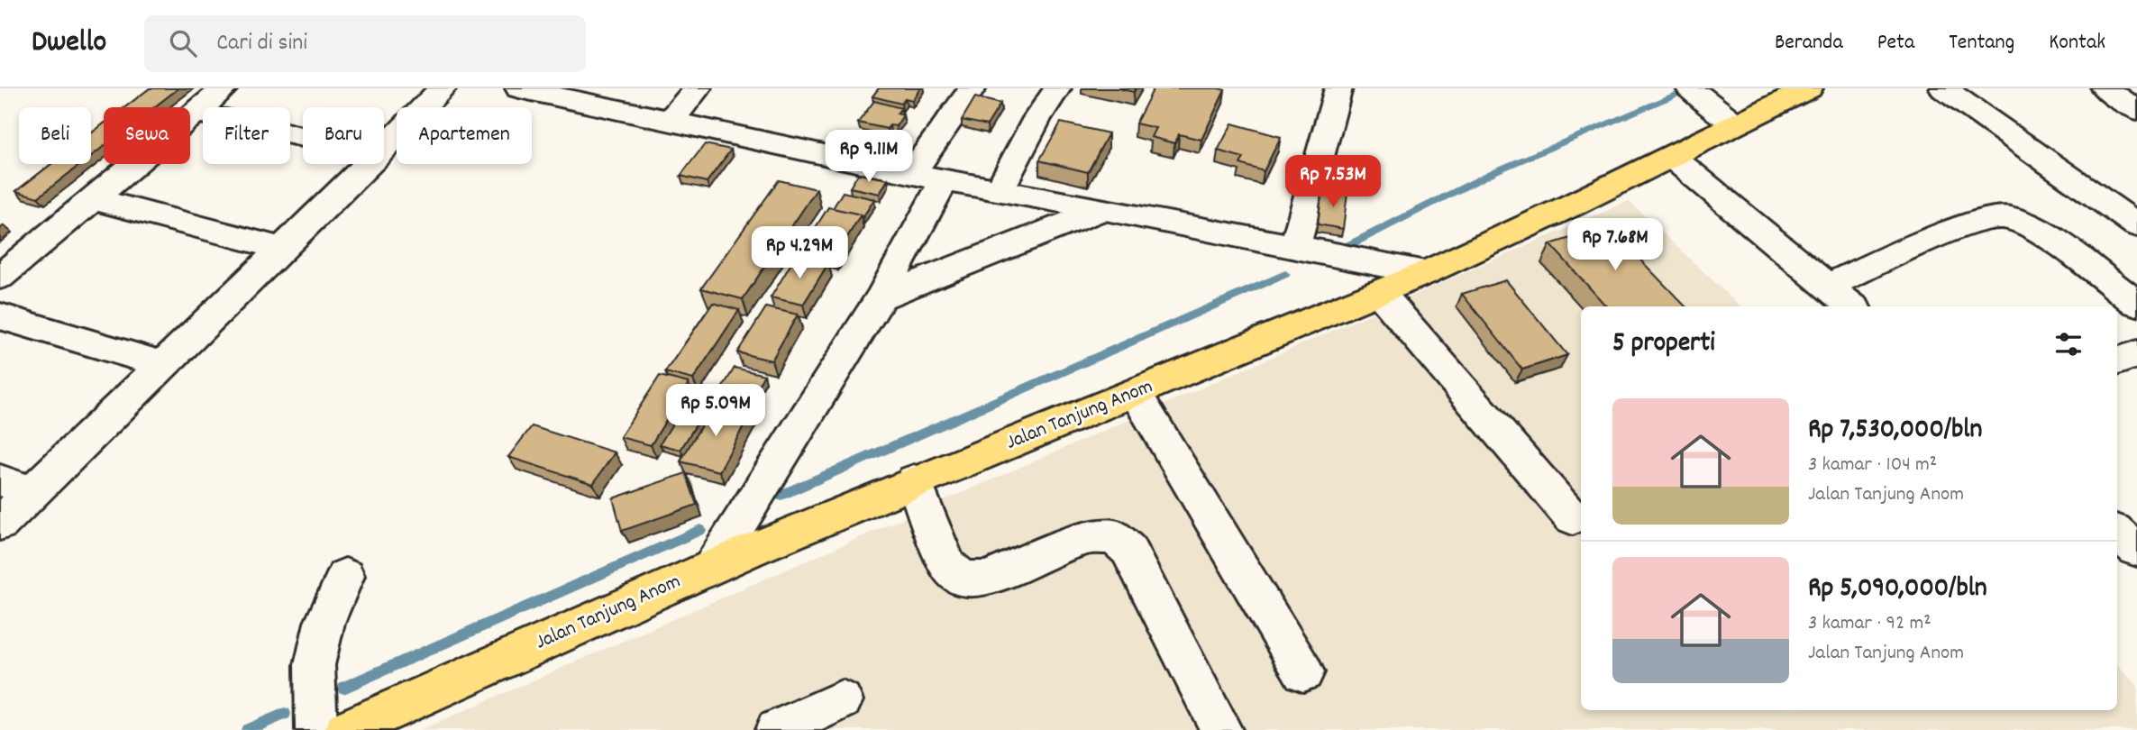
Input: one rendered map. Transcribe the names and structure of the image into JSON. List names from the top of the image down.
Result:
{
  "streets": {
    "main road": ["Jalan Tanjung Anom"]
  },
  "page": {
    "header": "Dwello",
    "search": "Cari di sini",
    "nav": [
      "Beranda",
      "Peta",
      "Tentang",
      "Kontak"
    ],
    "chip": [
      "Beli",
      "Sewa",
      "Filter",
      "Baru",
      "Apartemen"
    ],
    "price": [
      "Rp 9.11M",
      "Rp 7.53M",
      "Rp 7.68M",
      "Rp 4.29M",
      "Rp 5.09M"
    ],
    "heading": "5 properti",
    "list": [
      {
        "name": "Rp 7,530,000/bln",
        "note": "3 kamar · 104 m² · Jalan Tanjung Anom"
      },
      {
        "name": "Rp 5,090,000/bln",
        "note": "3 kamar · 92 m² · Jalan Tanjung Anom"
      }
    ]
  }
}
